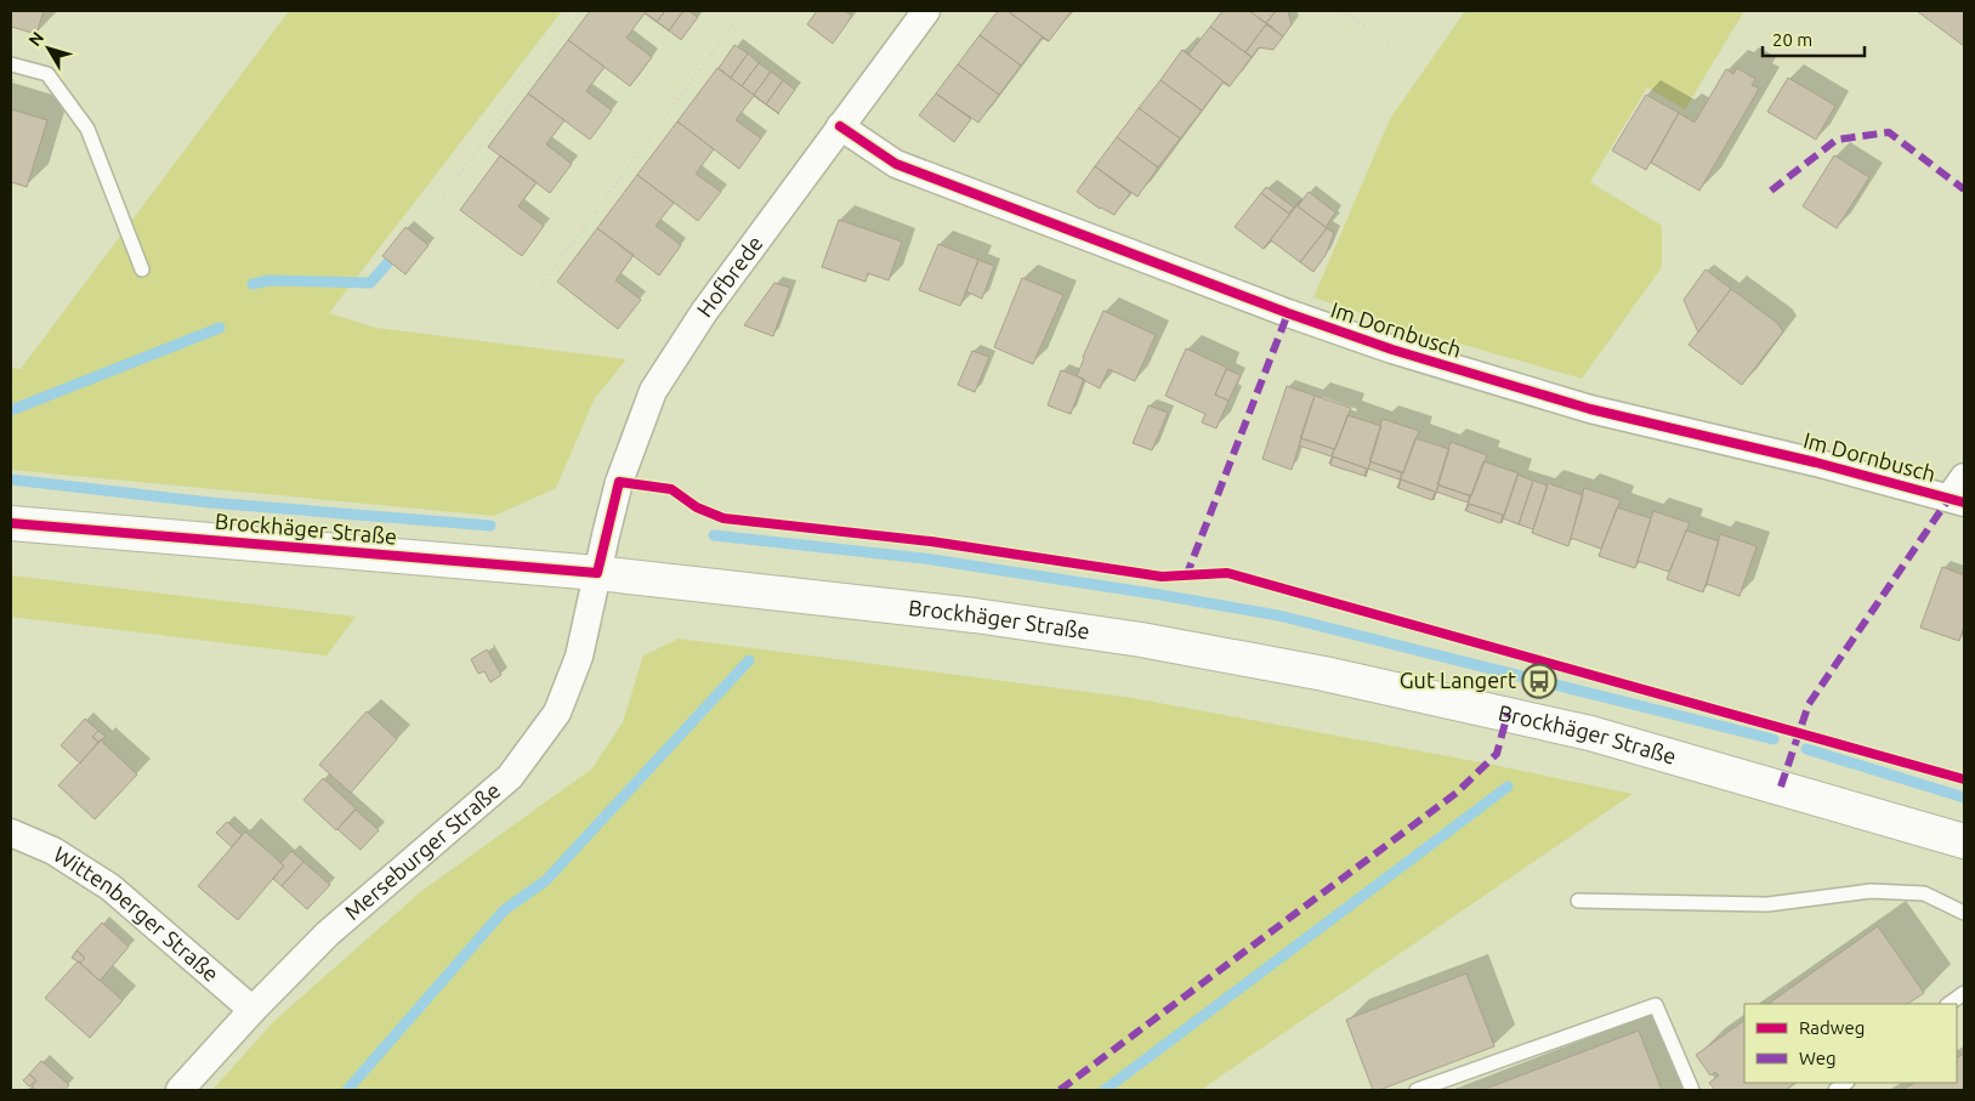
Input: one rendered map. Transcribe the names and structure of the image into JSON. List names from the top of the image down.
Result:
{
  "streets": {
    "main road": ["Brockhäger Straße"],
    "street": [
      "Hofbrede",
      "Im Dornbusch",
      "Merseburger Straße",
      "Wittenberger Straße"
    ]
  },
  "crossings": [
    ["Hofbrede", "Im Dornbusch"],
    ["Hofbrede", "Brockhäger Straße"],
    ["Hofbrede", "Merseburger Straße"],
    ["Brockhäger Straße", "Merseburger Straße"],
    ["Merseburger Straße", "Wittenberger Straße"]
  ],
  "places": {
    "bus stop": ["Gut Langert"]
  },
  "legend": ["Radweg", "Weg"],
  "scale_bar": "20 m",
  "north": "top left"
}
